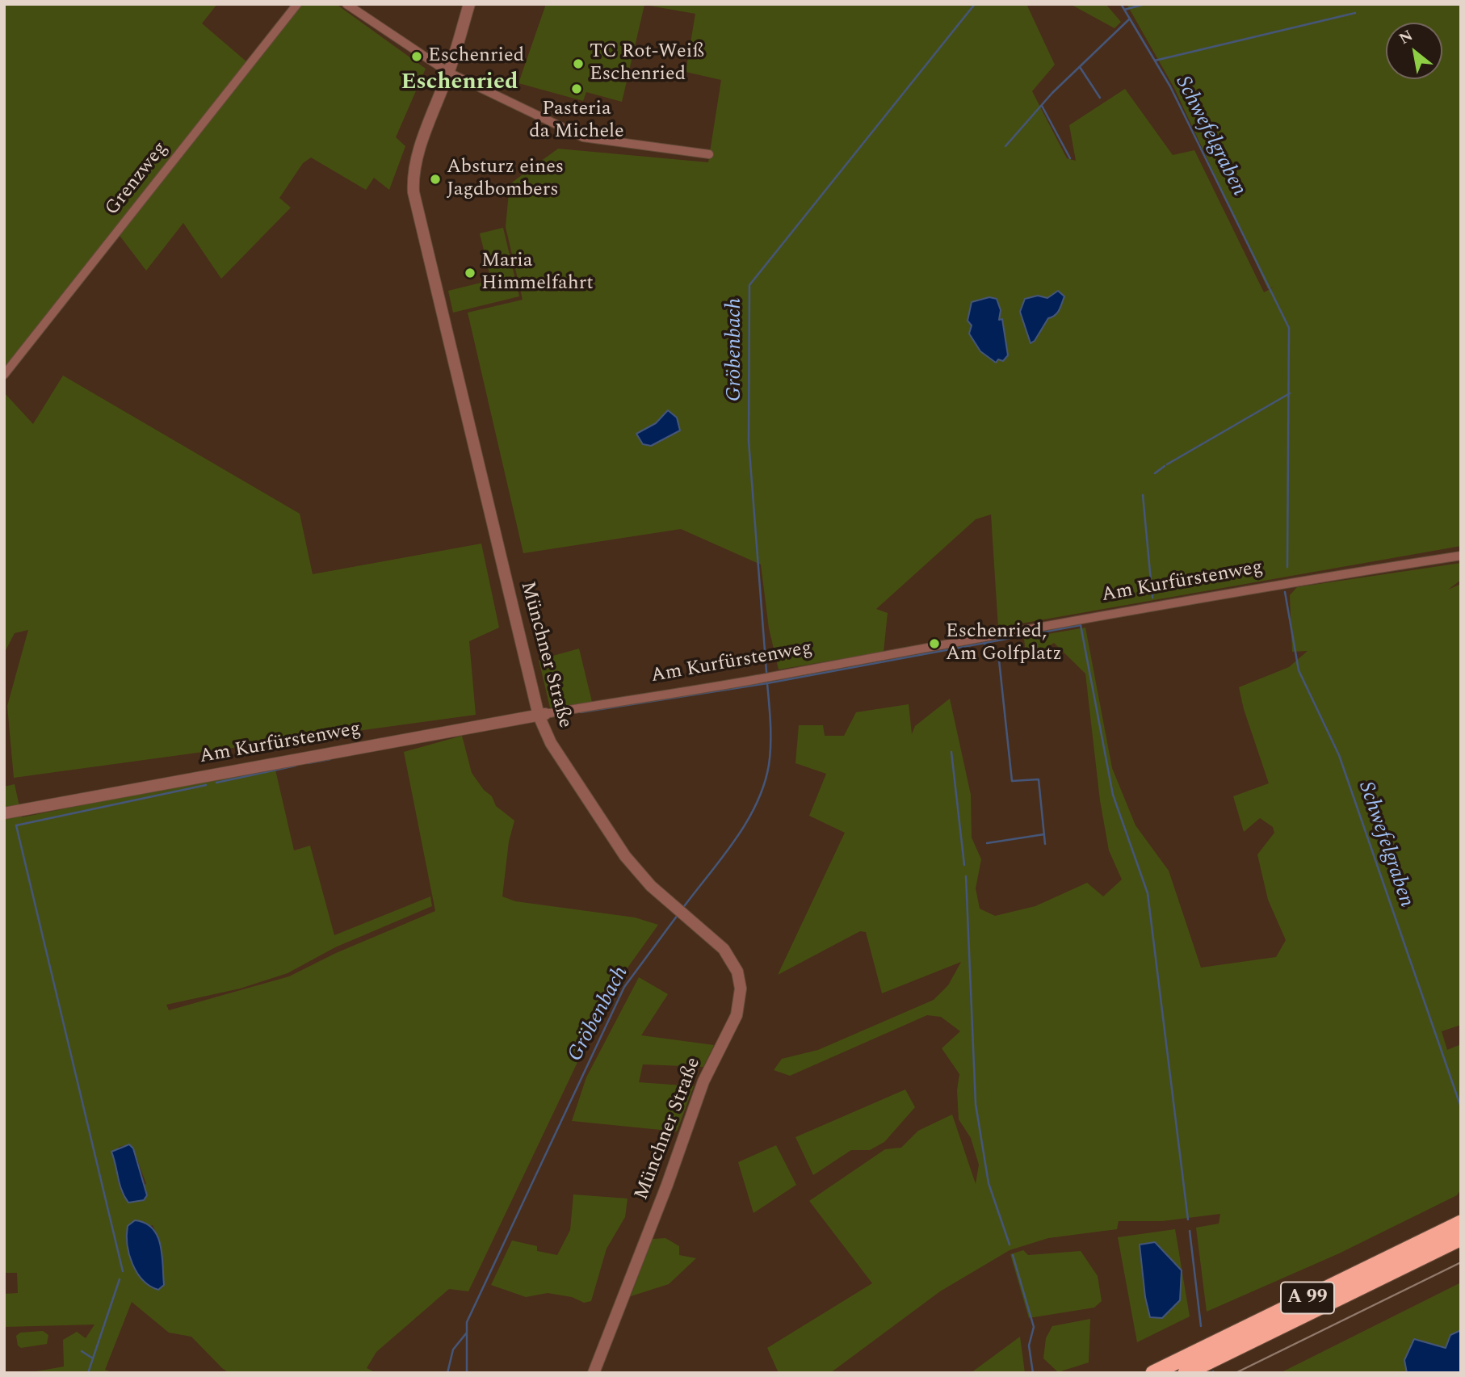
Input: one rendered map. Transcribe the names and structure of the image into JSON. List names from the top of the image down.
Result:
{
  "streets": {
    "highway": ["A 99"],
    "street": ["Grenzweg", "Am Kurfürstenweg", "Münchner Straße"]
  },
  "crossings": [
    ["Am Kurfürstenweg", "Münchner Straße"]
  ],
  "districts": ["Eschenried"],
  "water": ["Schwefelgraben", "Gröbenbach"],
  "places": [
    "Eschenried",
    "TC Rot-Weiß Eschenried",
    "Pasteria da Michele",
    "Absturz eines Jagdbombers",
    "Maria Himmelfahrt",
    "Eschenried, Am Golfplatz"
  ],
  "north": "top left"
}
